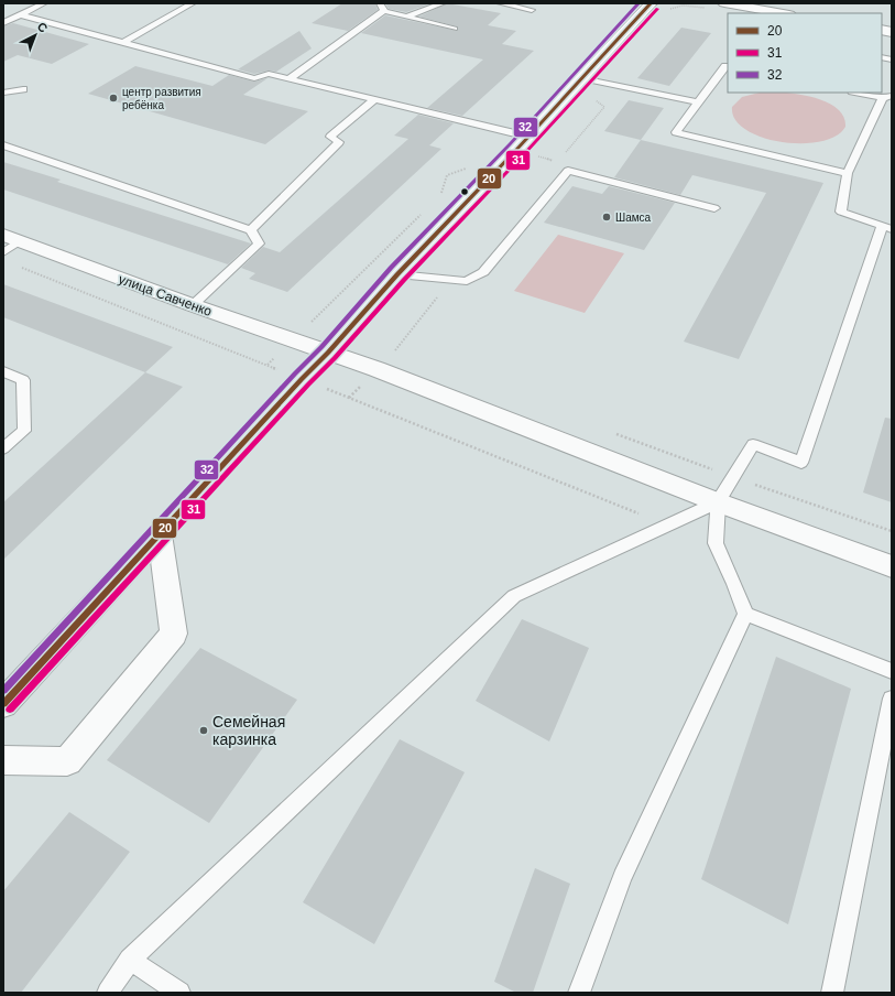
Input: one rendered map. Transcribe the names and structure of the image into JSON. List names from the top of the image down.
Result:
{
  "streets": {
    "main road": ["улица Савченко"]
  },
  "places": ["центр развития ребёнка", "Шамса", "Семейная карзинка"],
  "lines": ["transit line 20", "transit line 32", "transit line 31"],
  "legend": ["20", "31", "32"],
  "north": "top right"
}
